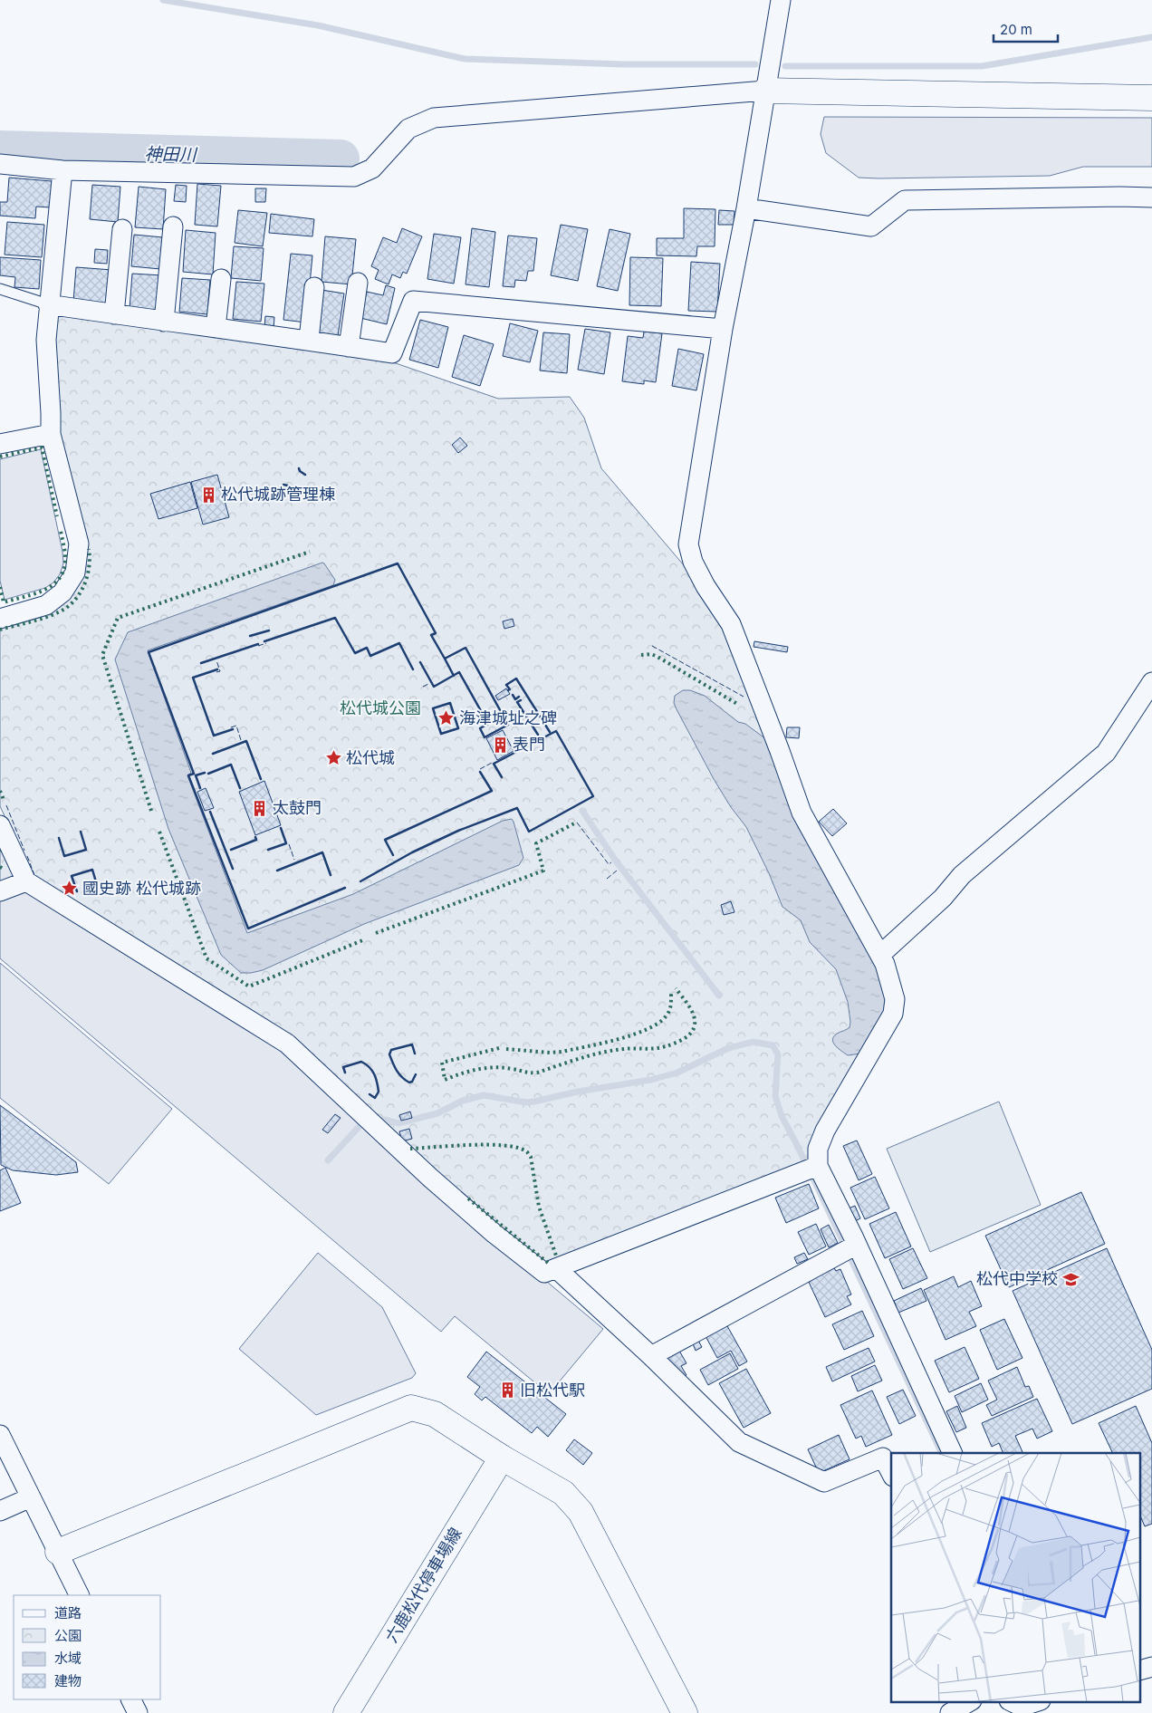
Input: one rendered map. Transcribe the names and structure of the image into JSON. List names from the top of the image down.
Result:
{
  "streets": {
    "street": ["六鹿松代停車場線"]
  },
  "water": ["神田川"],
  "parks": ["松代城公園"],
  "places": {
    "building": [
      "松代城跡管理棟",
      "表門",
      "太鼓門",
      "旧松代駅"
    ],
    "place": ["海津城址之碑", "松代城", "國史跡 松代城跡"],
    "school or university": ["松代中学校"]
  },
  "legend": [
    "道路",
    "公園",
    "水域",
    "建物"
  ],
  "scale_bar": "20 m"
}
